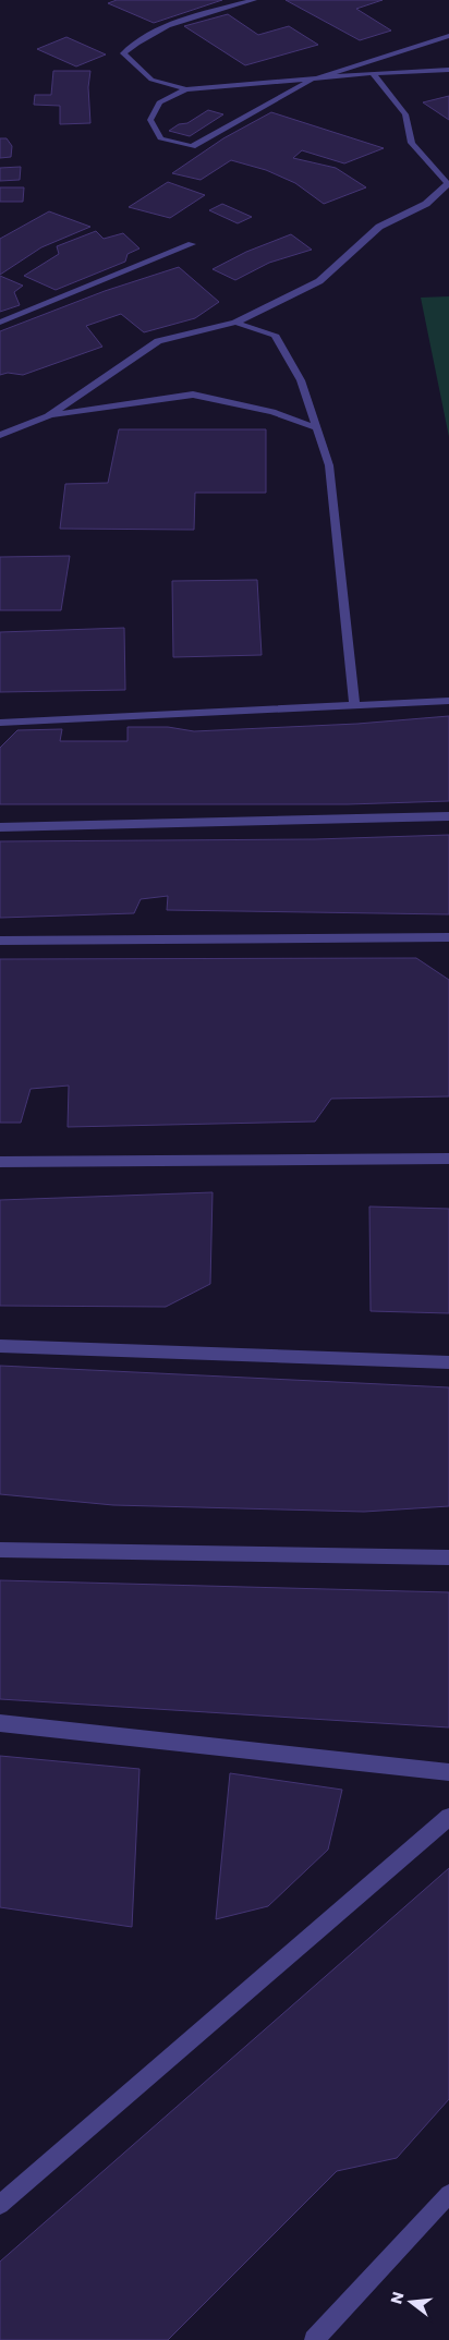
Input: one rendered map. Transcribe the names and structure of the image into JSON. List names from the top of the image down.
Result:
{
  "north": "left"
}
